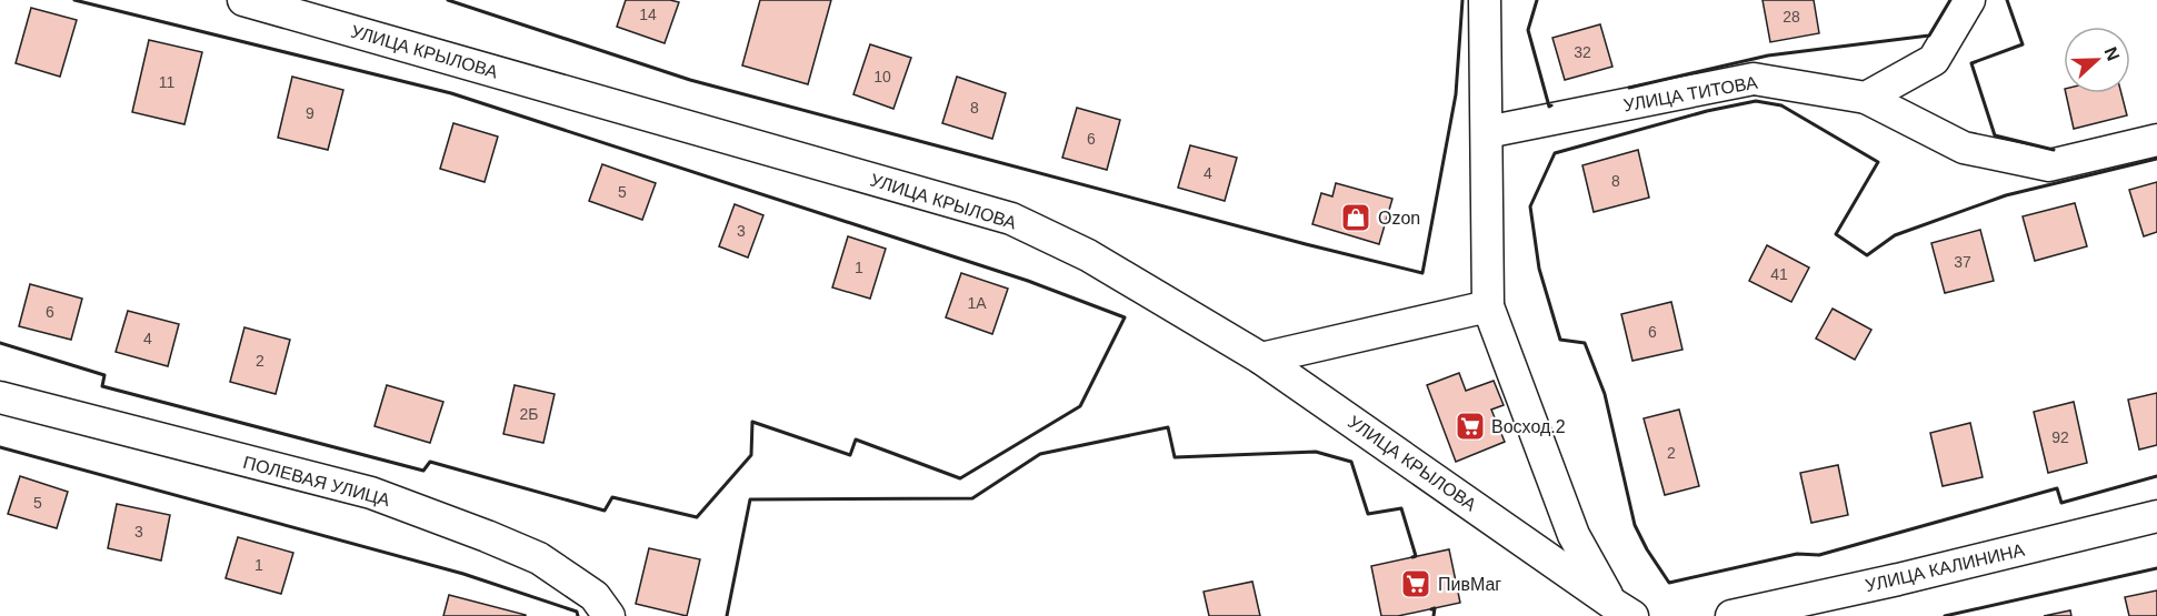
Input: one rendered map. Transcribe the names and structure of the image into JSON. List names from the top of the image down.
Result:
{
  "streets": {
    "street": [
      "УЛИЦА КРЫЛОВА",
      "УЛИЦА ТИТОВА",
      "ПОЛЕВАЯ УЛИЦА",
      "УЛИЦА КАЛИНИНА"
    ]
  },
  "places": {
    "shop": ["Ozon"],
    "supermarket": ["Восход.2", "ПивМаг"]
  },
  "house_numbers": [
    "14",
    "28",
    "32",
    "10",
    "11",
    "8",
    "9",
    "6",
    "4",
    "8",
    "5",
    "3",
    "37",
    "1",
    "41",
    "1А",
    "6",
    "6",
    "4",
    "2",
    "2Б",
    "92",
    "2",
    "5",
    "3",
    "1"
  ],
  "north": "right"
}
